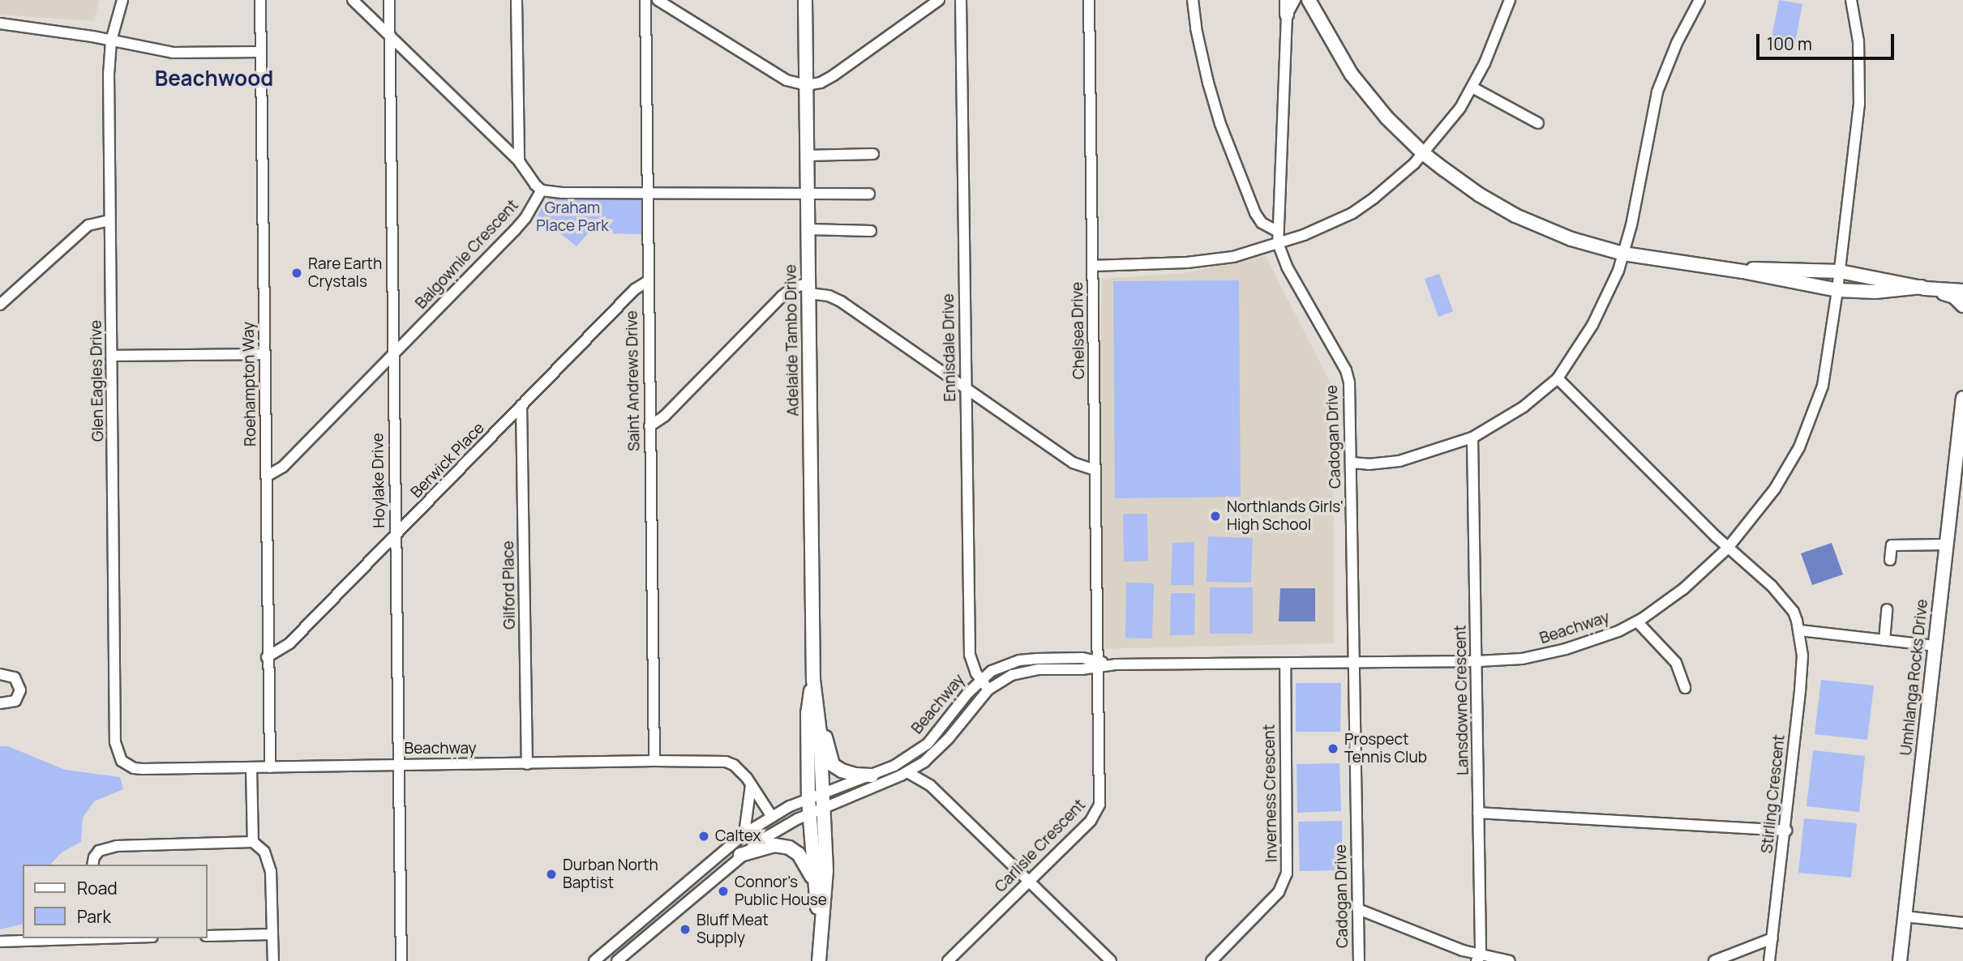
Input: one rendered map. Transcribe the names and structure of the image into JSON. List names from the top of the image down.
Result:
{
  "streets": {
    "main road": ["Adelaide Tambo Drive", "Umhlanga Rocks Drive"],
    "street": [
      "Balgownie Crescent",
      "Chelsea Drive",
      "Ennisdale Drive",
      "Glen Eagles Drive",
      "Saint Andrews Drive",
      "Roehampton Way",
      "Cadogan Drive",
      "Berwick Place",
      "Hoylake Drive",
      "Gilford Place",
      "Beachway",
      "Lansdowne Crescent",
      "Inverness Crescent",
      "Stirling Crescent",
      "Carlisle Crescent"
    ]
  },
  "crossings": [
    ["Balgownie Crescent", "Roehampton Way"],
    ["Balgownie Crescent", "Hoylake Drive"],
    ["Chelsea Drive", "Beachway"],
    ["Chelsea Drive", "Carlisle Crescent"],
    ["Adelaide Tambo Drive", "Beachway"],
    ["Ennisdale Drive", "Beachway"],
    ["Glen Eagles Drive", "Beachway"],
    ["Saint Andrews Drive", "Berwick Place"],
    ["Saint Andrews Drive", "Beachway"],
    ["Roehampton Way", "Berwick Place"],
    ["Roehampton Way", "Beachway"],
    ["Cadogan Drive", "Beachway"],
    ["Berwick Place", "Hoylake Drive"],
    ["Berwick Place", "Gilford Place"],
    ["Hoylake Drive", "Beachway"],
    ["Gilford Place", "Beachway"],
    ["Beachway", "Lansdowne Crescent"],
    ["Beachway", "Inverness Crescent"],
    ["Beachway", "Stirling Crescent"],
    ["Beachway", "Carlisle Crescent"]
  ],
  "districts": ["Beachwood"],
  "parks": ["Graham Place Park"],
  "places": [
    "Rare Earth Crystals",
    "Northlands Girls' High School",
    "Prospect Tennis Club",
    "Caltex",
    "Durban North Baptist",
    "Connor's Public House",
    "Bluff Meat Supply"
  ],
  "legend": ["Road", "Park"],
  "scale_bar": "100 m"
}
